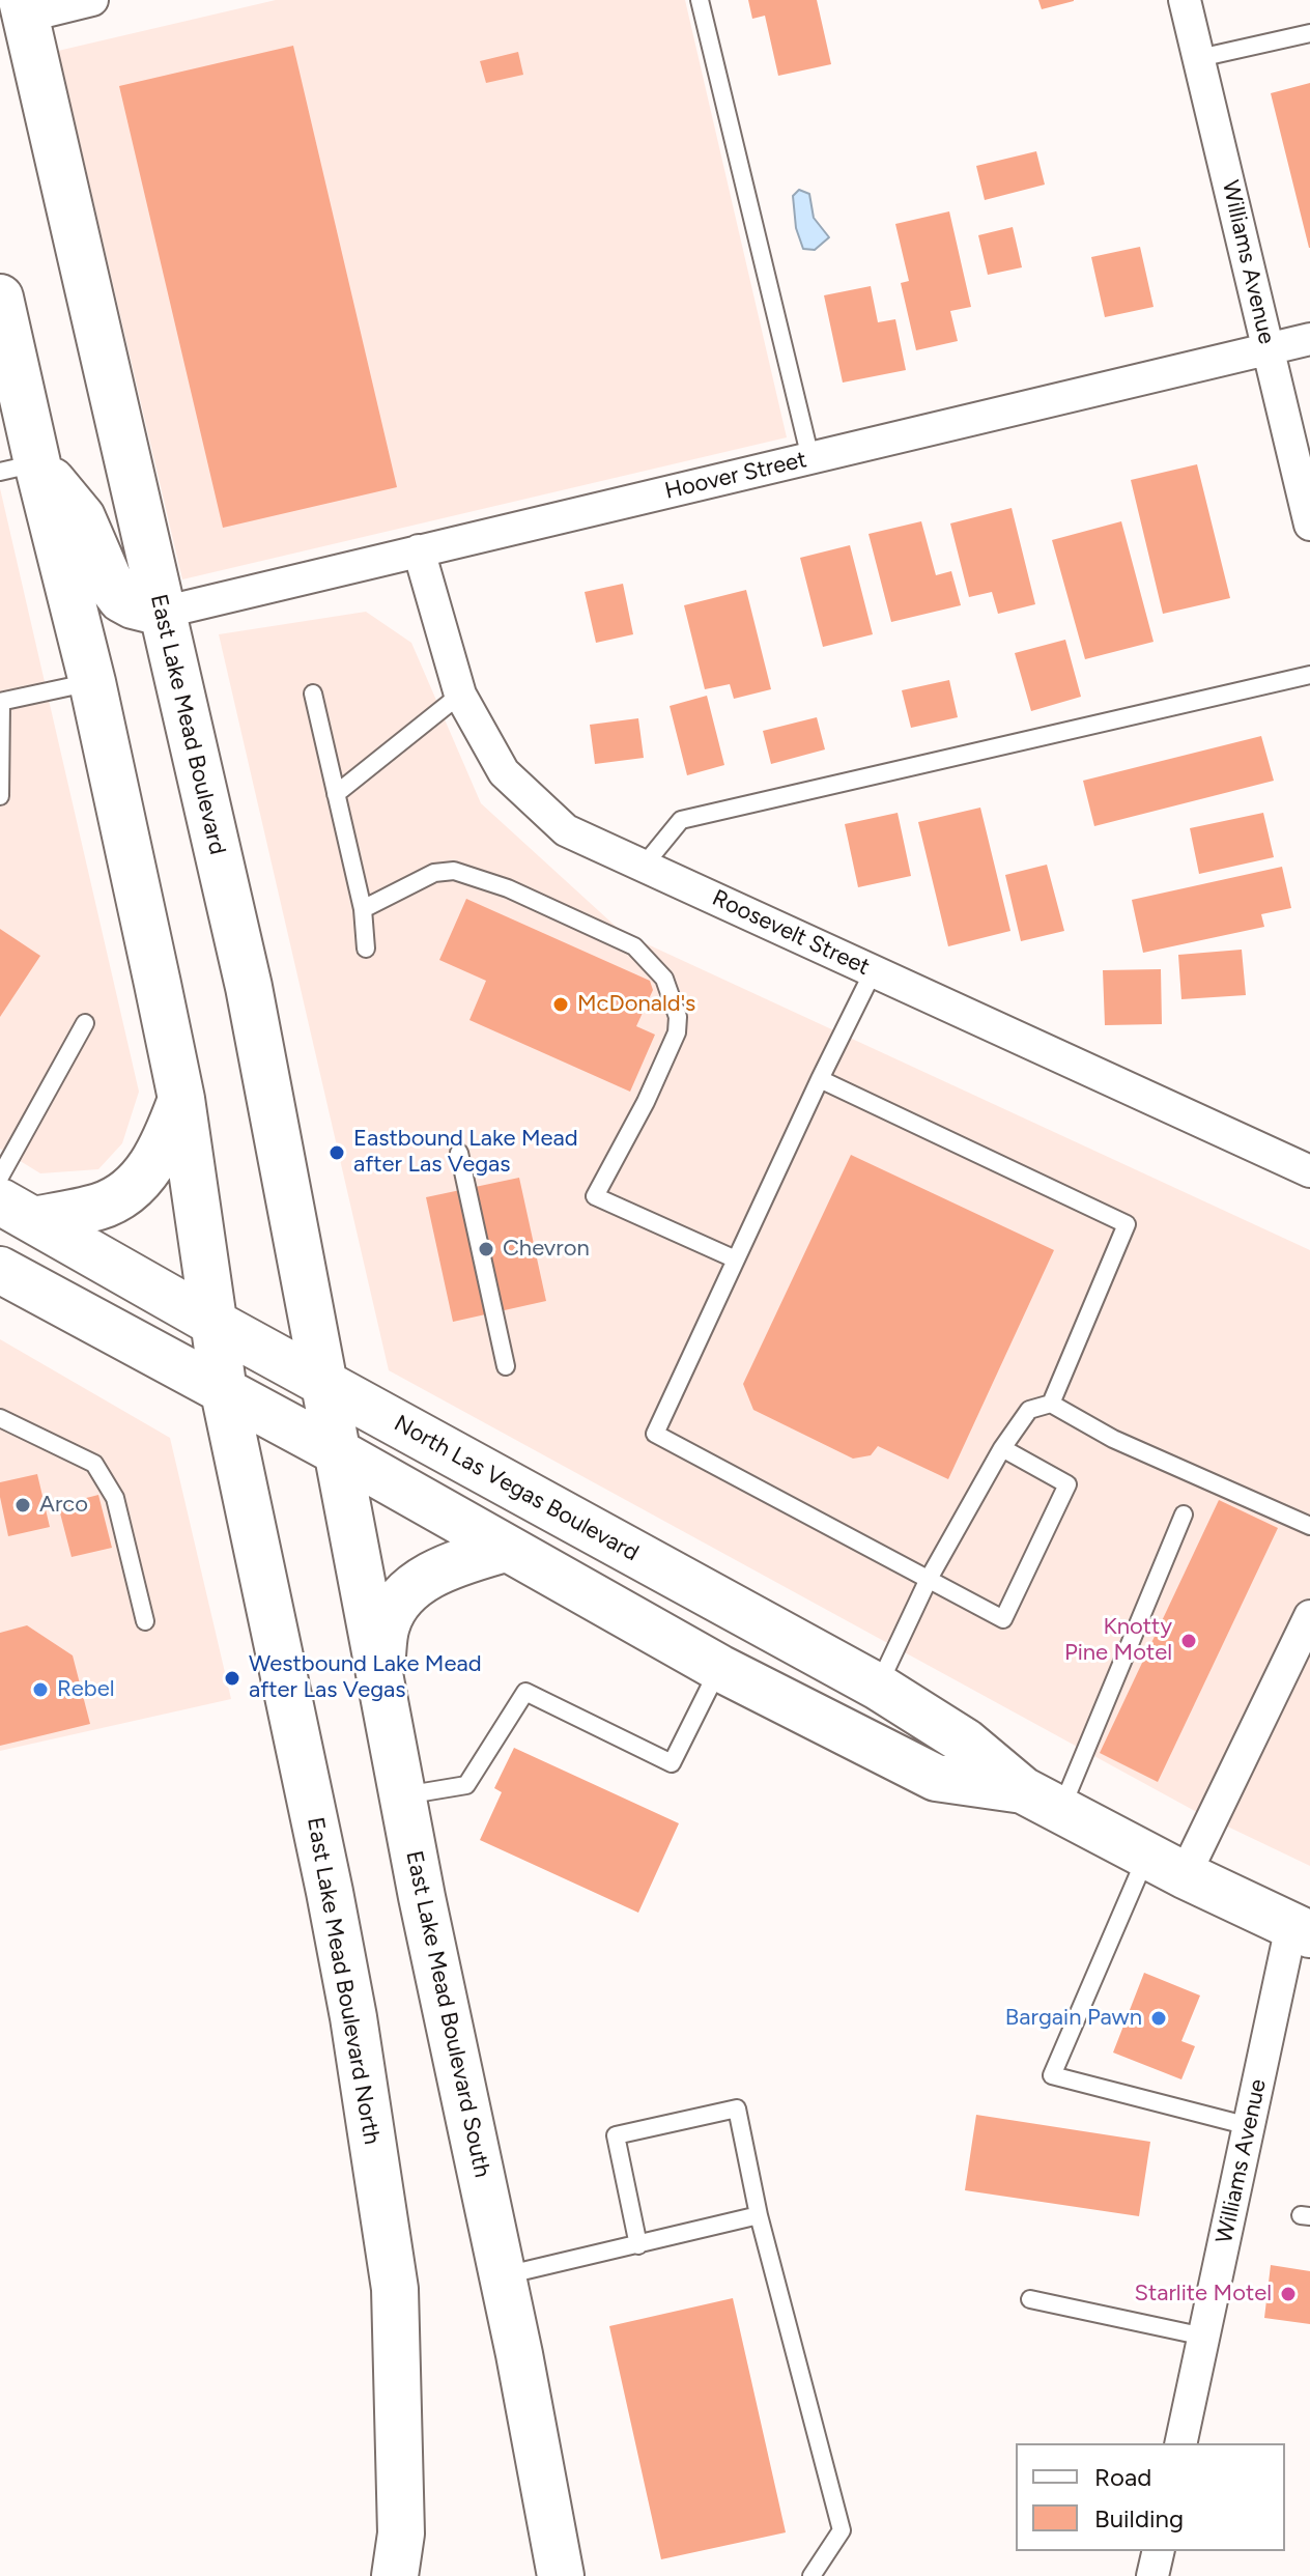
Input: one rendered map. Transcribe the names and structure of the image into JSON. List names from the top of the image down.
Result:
{
  "streets": {
    "main road": [
      "East Lake Mead Boulevard",
      "North Las Vegas Boulevard",
      "East Lake Mead Boulevard North",
      "East Lake Mead Boulevard South"
    ],
    "street": ["Williams Avenue", "Hoover Street", "Roosevelt Street"]
  },
  "crossings": [
    ["Williams Avenue", "Hoover Street"],
    ["Williams Avenue", "North Las Vegas Boulevard"],
    ["Hoover Street", "East Lake Mead Boulevard"],
    ["Hoover Street", "Roosevelt Street"],
    ["East Lake Mead Boulevard", "North Las Vegas Boulevard"],
    ["East Lake Mead Boulevard", "East Lake Mead Boulevard South"],
    ["North Las Vegas Boulevard", "East Lake Mead Boulevard North"],
    ["North Las Vegas Boulevard", "East Lake Mead Boulevard South"]
  ],
  "places": [
    "McDonald's",
    "Eastbound Lake Mead after Las Vegas",
    "Chevron",
    "Arco",
    "Knotty Pine Motel",
    "Westbound Lake Mead after Las Vegas",
    "Rebel",
    "Bargain Pawn",
    "Starlite Motel"
  ],
  "legend": ["Road", "Building"]
}
